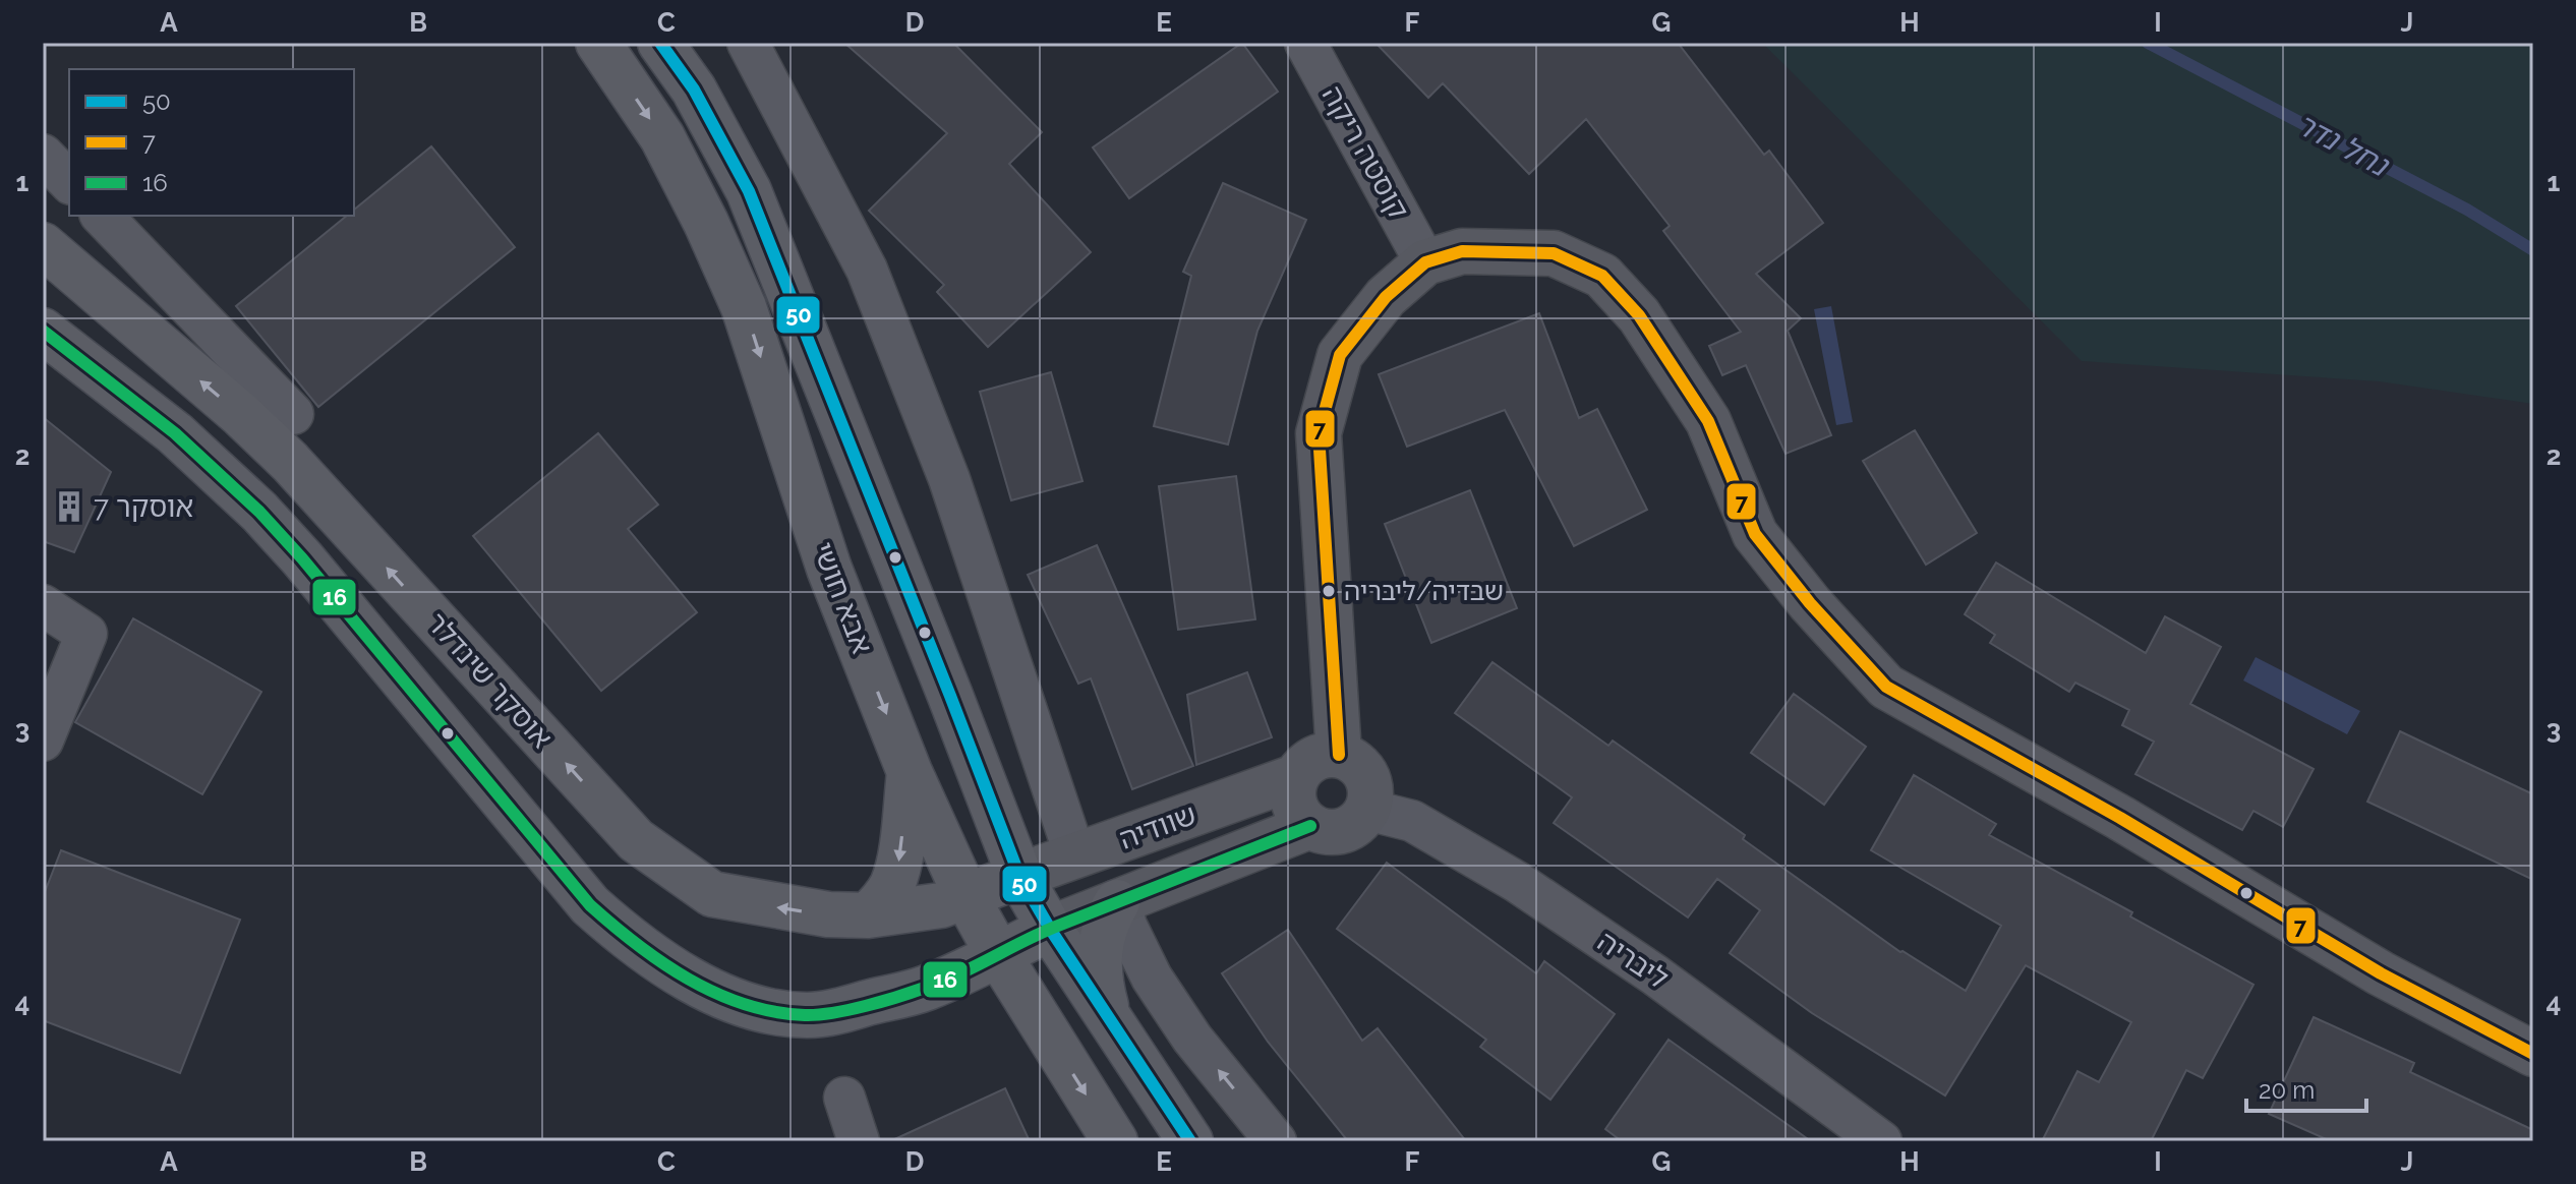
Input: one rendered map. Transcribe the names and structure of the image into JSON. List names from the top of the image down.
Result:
{
  "streets": {
    "main road": ["אבא חושי", "אוסקר שינדלר"],
    "street": ["קוסטה ריקה", "שוודיה", "ליבריה"]
  },
  "crossings": [
    ["אבא חושי", "אוסקר שינדלר"],
    ["אוסקר שינדלר", "שוודיה"],
    ["שוודיה", "ליבריה"]
  ],
  "water": ["נחל נדר"],
  "places": {
    "building": ["אוסקר 7"],
    "other": ["שבדיה/ליבריה"]
  },
  "lines": ["transit line 50", "transit line 7", "transit line 16"],
  "legend": ["50", "7", "16"],
  "scale_bar": "20 m",
  "grid": {
    "columns": [
      "A",
      "B",
      "C",
      "D",
      "E",
      "F",
      "G",
      "H",
      "I",
      "J"
    ],
    "rows": [
      "1",
      "2",
      "3",
      "4"
    ]
  }
}
